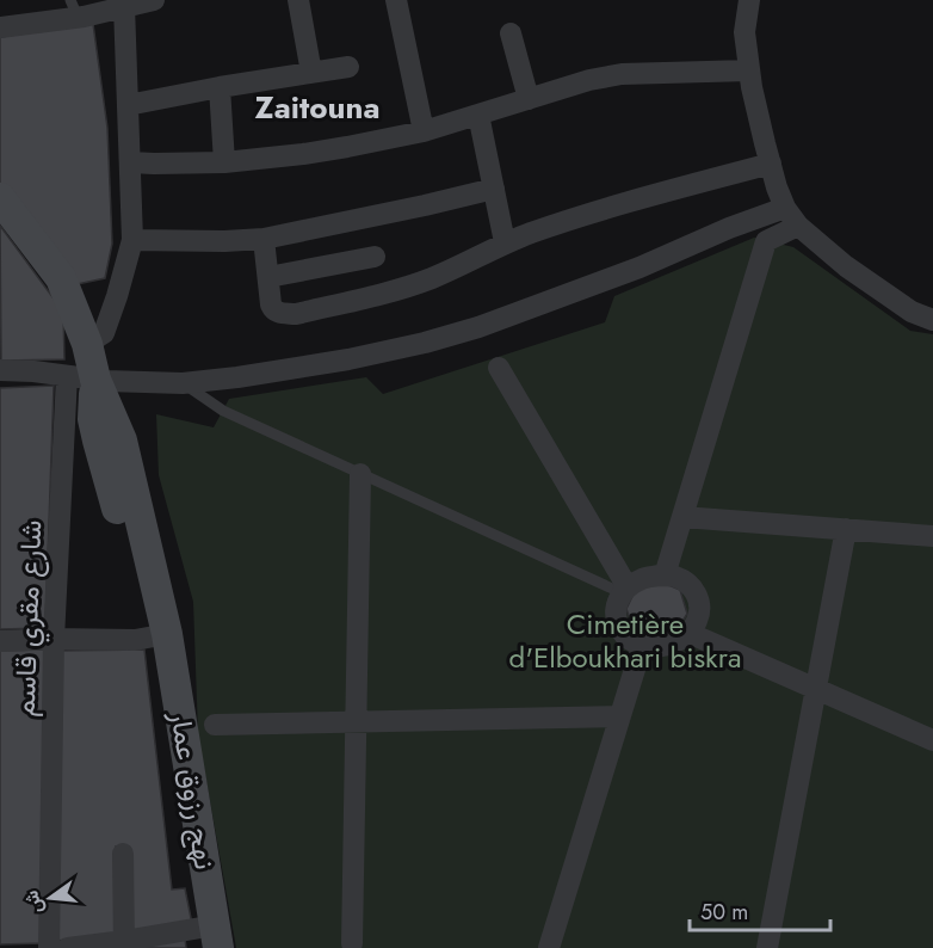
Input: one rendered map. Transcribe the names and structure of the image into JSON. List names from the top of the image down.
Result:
{
  "streets": {
    "main road": ["نهج رزوق عمار"],
    "street": ["شارع مقري قاسم"]
  },
  "districts": ["Zaitouna"],
  "parks": ["Cimetière d'Elboukhari biskra"],
  "scale_bar": "50 m",
  "north": "left"
}
